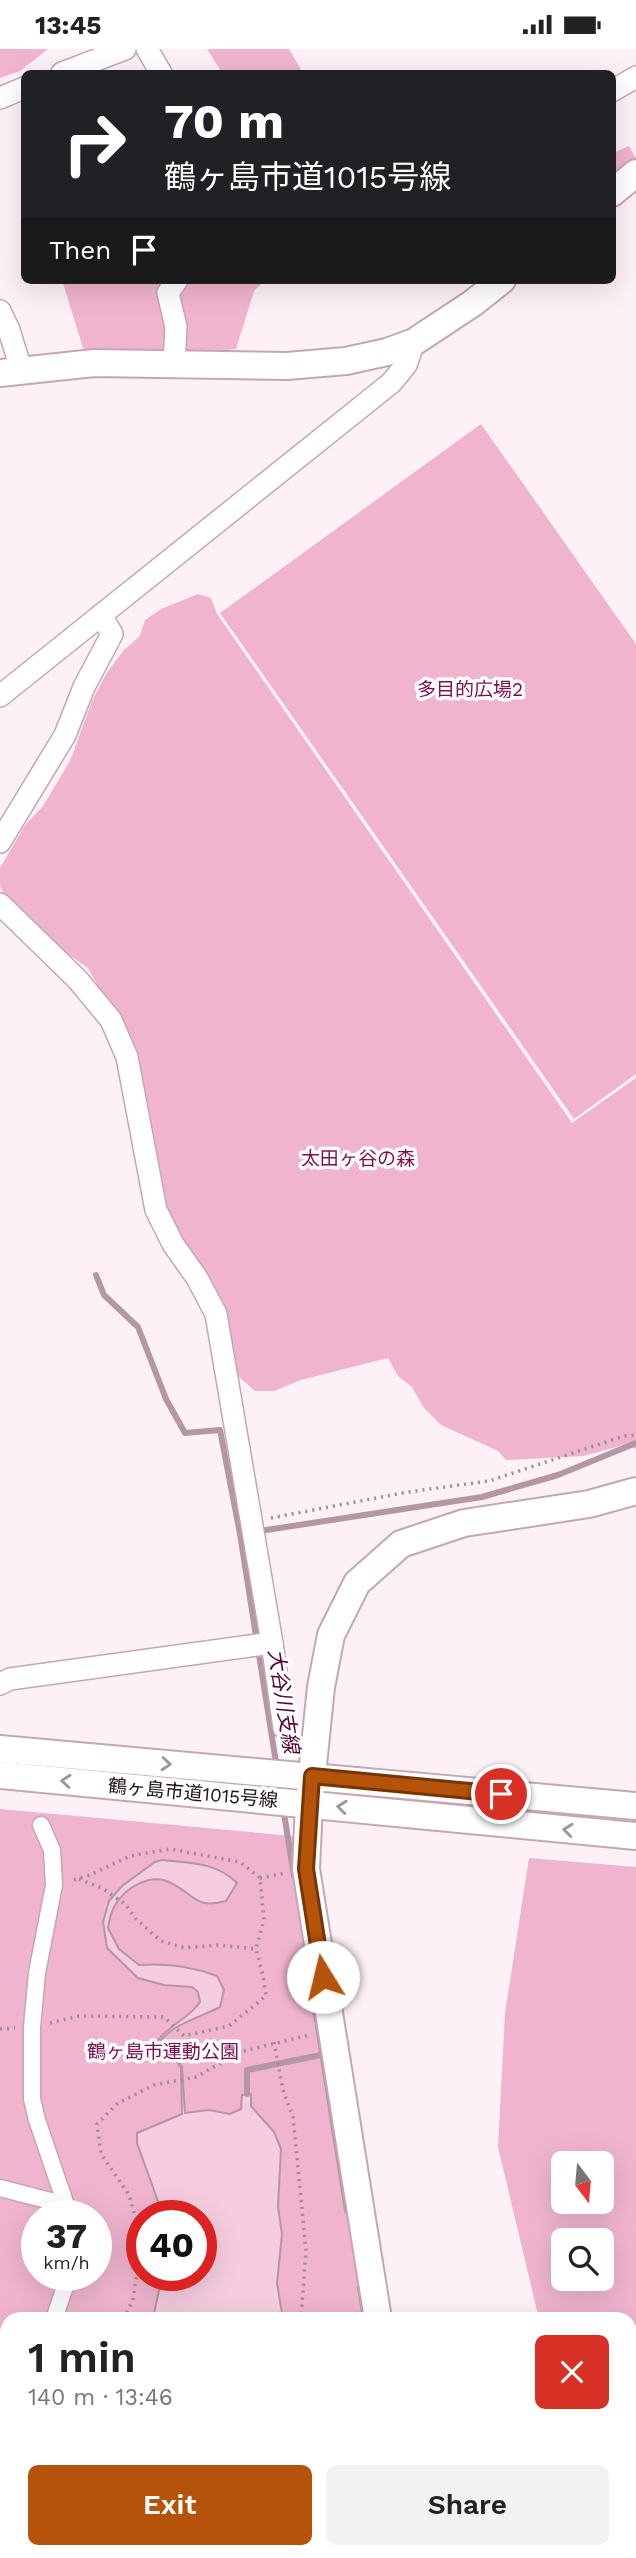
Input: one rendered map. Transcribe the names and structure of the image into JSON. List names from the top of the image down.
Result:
{
  "streets": {
    "street": ["鶴ヶ島市道1015号線"]
  },
  "water": ["大谷川支線"],
  "parks": ["多目的広場2", "太田ヶ谷の森", "鶴ヶ島市運動公園"],
  "north": "bottom",
  "page": {
    "status": "13:45",
    "turn": ["70 m", "鶴ヶ島市道1015号線"],
    "then": "Then",
    "speed": "37 km/h",
    "limit": "40",
    "heading": ["1 min", "140 m · 13:46"],
    "buttons": ["Exit", "Share"]
  }
}
